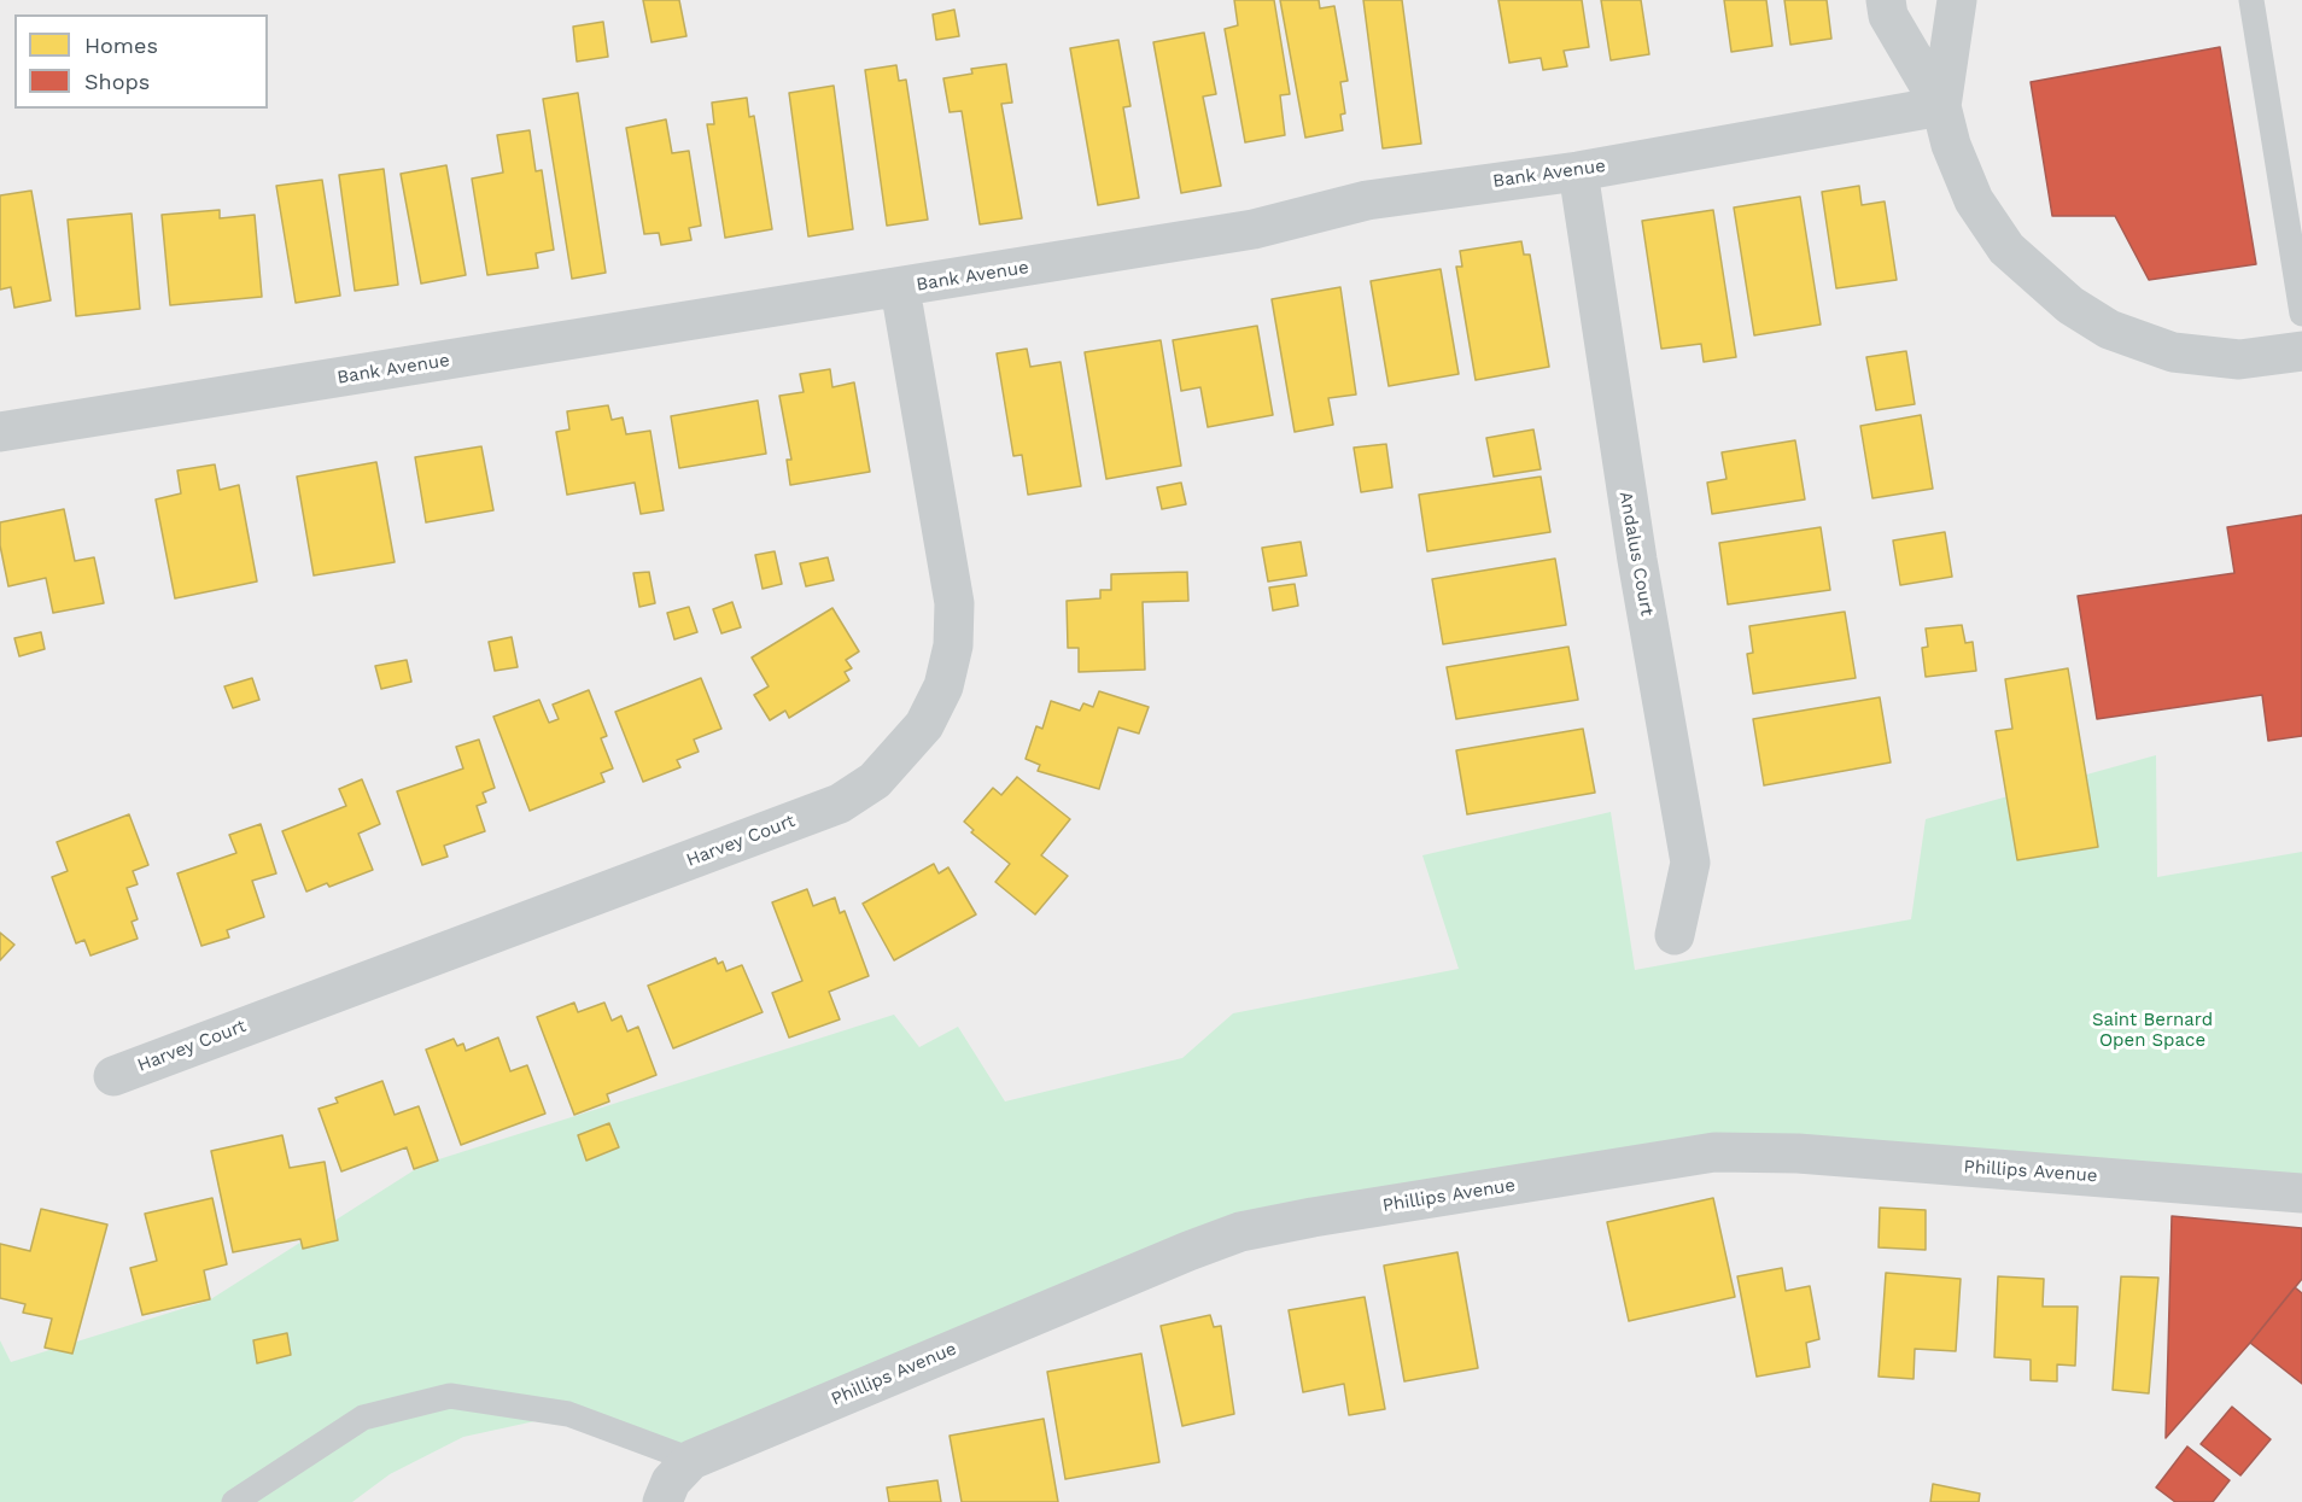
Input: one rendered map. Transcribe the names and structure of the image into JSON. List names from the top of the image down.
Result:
{
  "streets": {
    "street": [
      "Bank Avenue",
      "Andalus Court",
      "Harvey Court",
      "Phillips Avenue"
    ]
  },
  "crossings": [
    ["Bank Avenue", "Andalus Court"],
    ["Bank Avenue", "Harvey Court"]
  ],
  "parks": ["Saint Bernard Open Space"],
  "legend": ["Homes", "Shops"]
}
